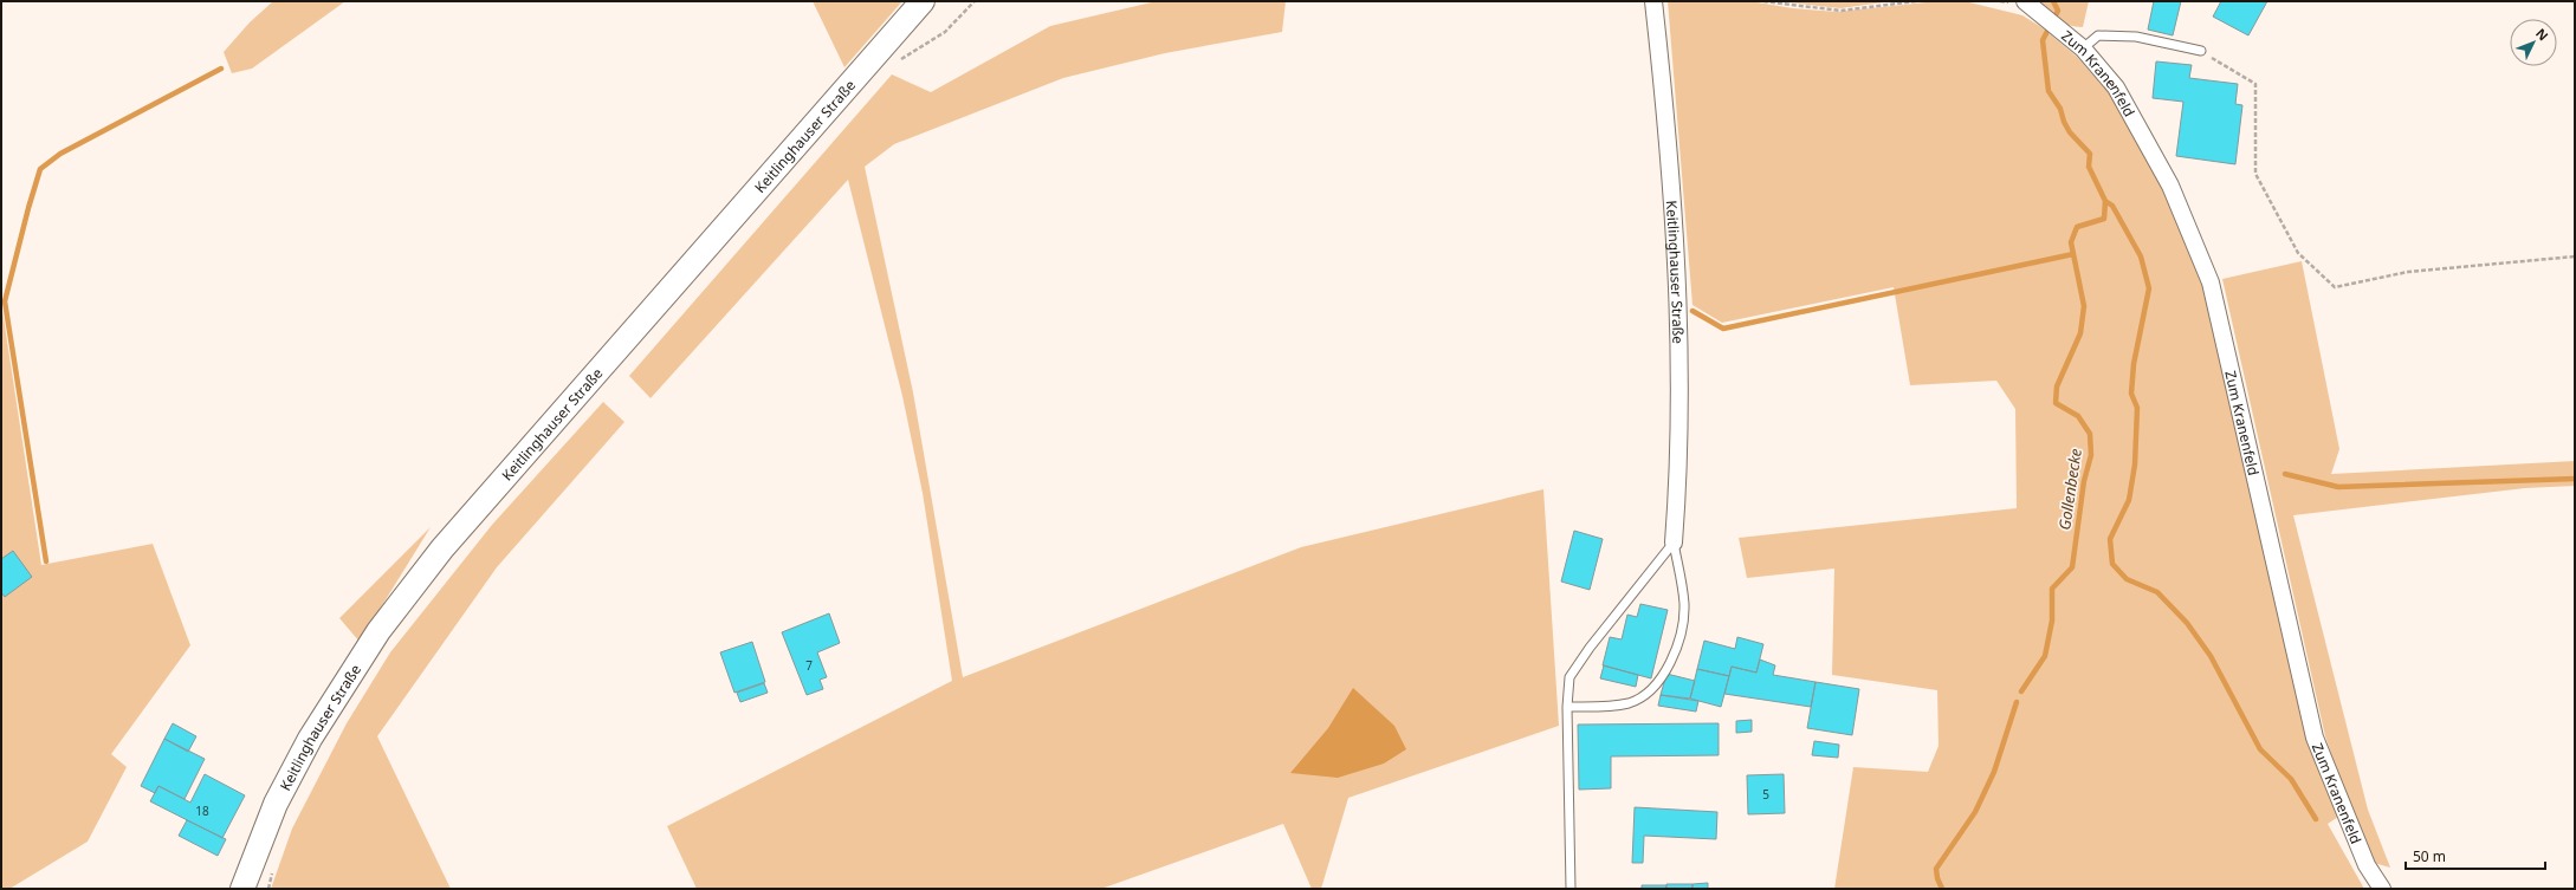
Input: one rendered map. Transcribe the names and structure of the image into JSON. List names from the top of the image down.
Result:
{
  "streets": {
    "main road": ["Keitlinghauser Straße"],
    "street": ["Zum Kranenfeld"]
  },
  "water": ["Gollenbecke"],
  "house_numbers": ["7", "5", "18"],
  "scale_bar": "50 m",
  "north": "top right"
}
